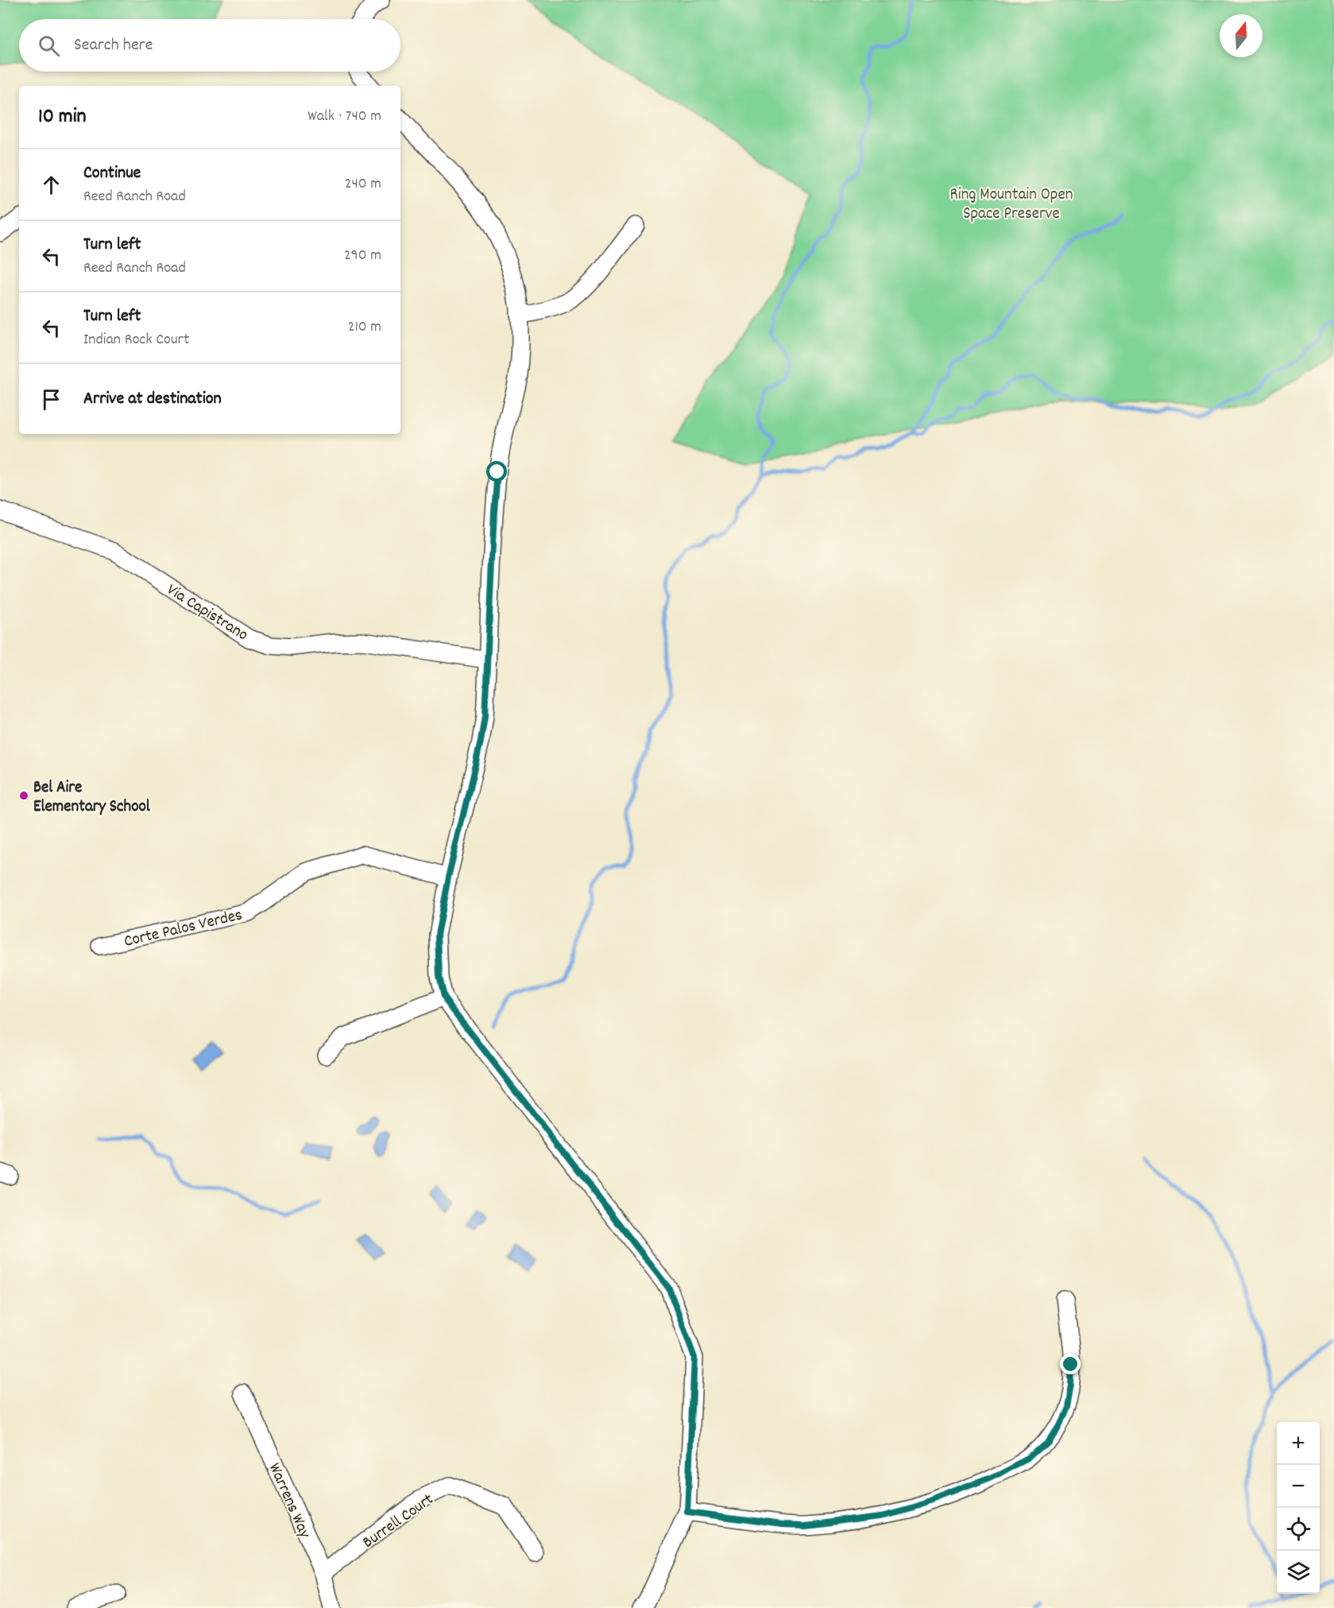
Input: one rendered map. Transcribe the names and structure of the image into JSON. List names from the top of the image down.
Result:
{
  "streets": {
    "street": [
      "Via Capistrano",
      "Corte Palos Verdes",
      "Warrens Way",
      "Burrell Court"
    ]
  },
  "crossings": [
    ["Warrens Way", "Burrell Court"]
  ],
  "parks": ["Ring Mountain Open Space Preserve"],
  "places": ["Bel Aire Elementary School"],
  "north": "top",
  "page": {
    "search": "Search here",
    "heading": ["10 min", "Walk · 740 m"],
    "list": [
      ["Continue", "Reed Ranch Road", "240 m"],
      ["Turn left", "Reed Ranch Road", "290 m"],
      ["Turn left", "Indian Rock Court", "210 m"],
      "Arrive at destination"
    ],
    "map_buttons": ["+", "−"]
  }
}
